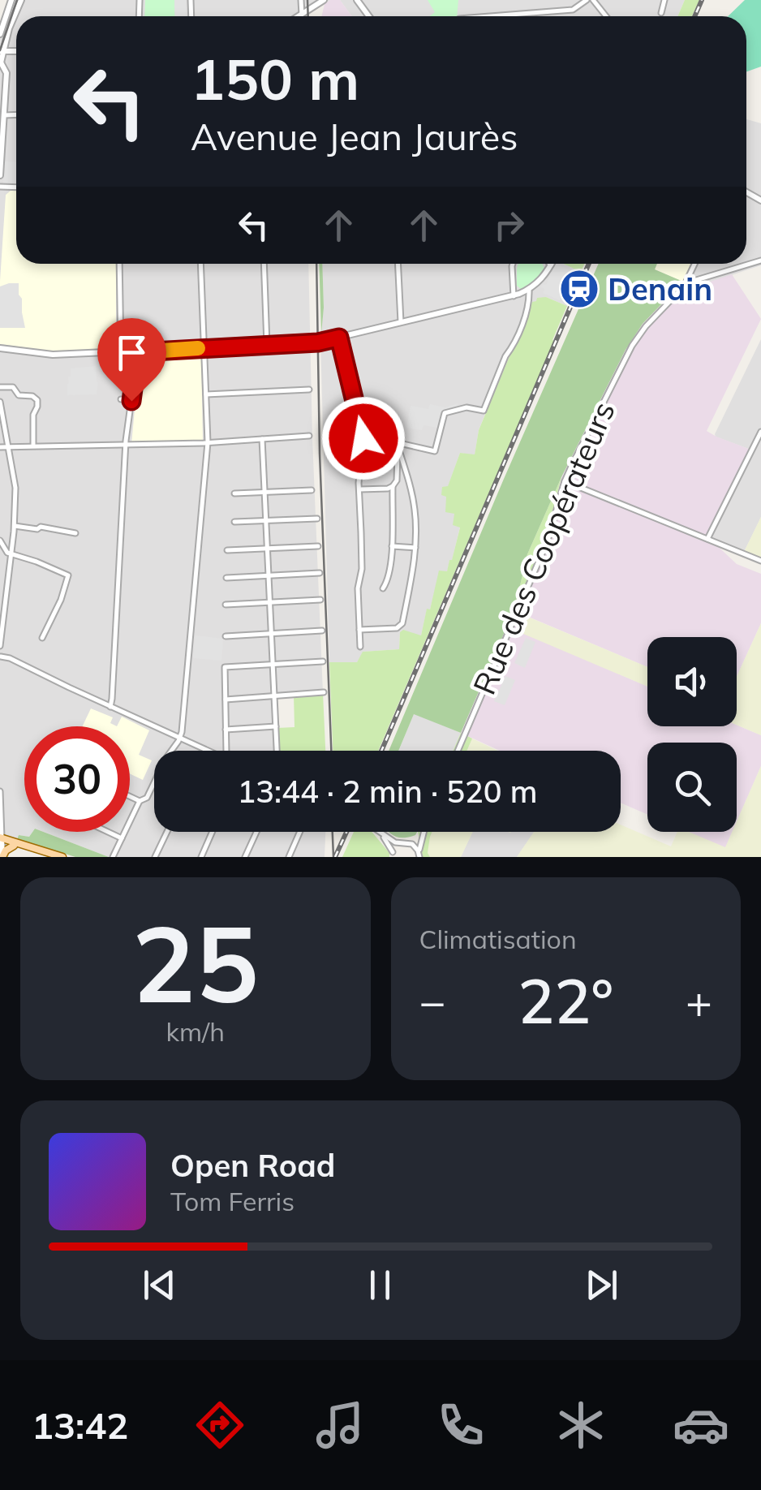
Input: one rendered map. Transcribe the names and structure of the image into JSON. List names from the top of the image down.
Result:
{
  "streets": {
    "street": ["Rue des Coopérateurs"]
  },
  "places": {
    "station": ["Denain"]
  },
  "page": {
    "turn": ["150 m", "Avenue Jean Jaurès"],
    "limit": "30",
    "trip": "13:44 · 2 min · 520 m",
    "tile": [
      ["25", "km/h"],
      "Climatisation"
    ],
    "heat": ["−", "22°", "+"],
    "song": ["Open Road", "Tom Ferris"],
    "tabs": "13:42"
  }
}
